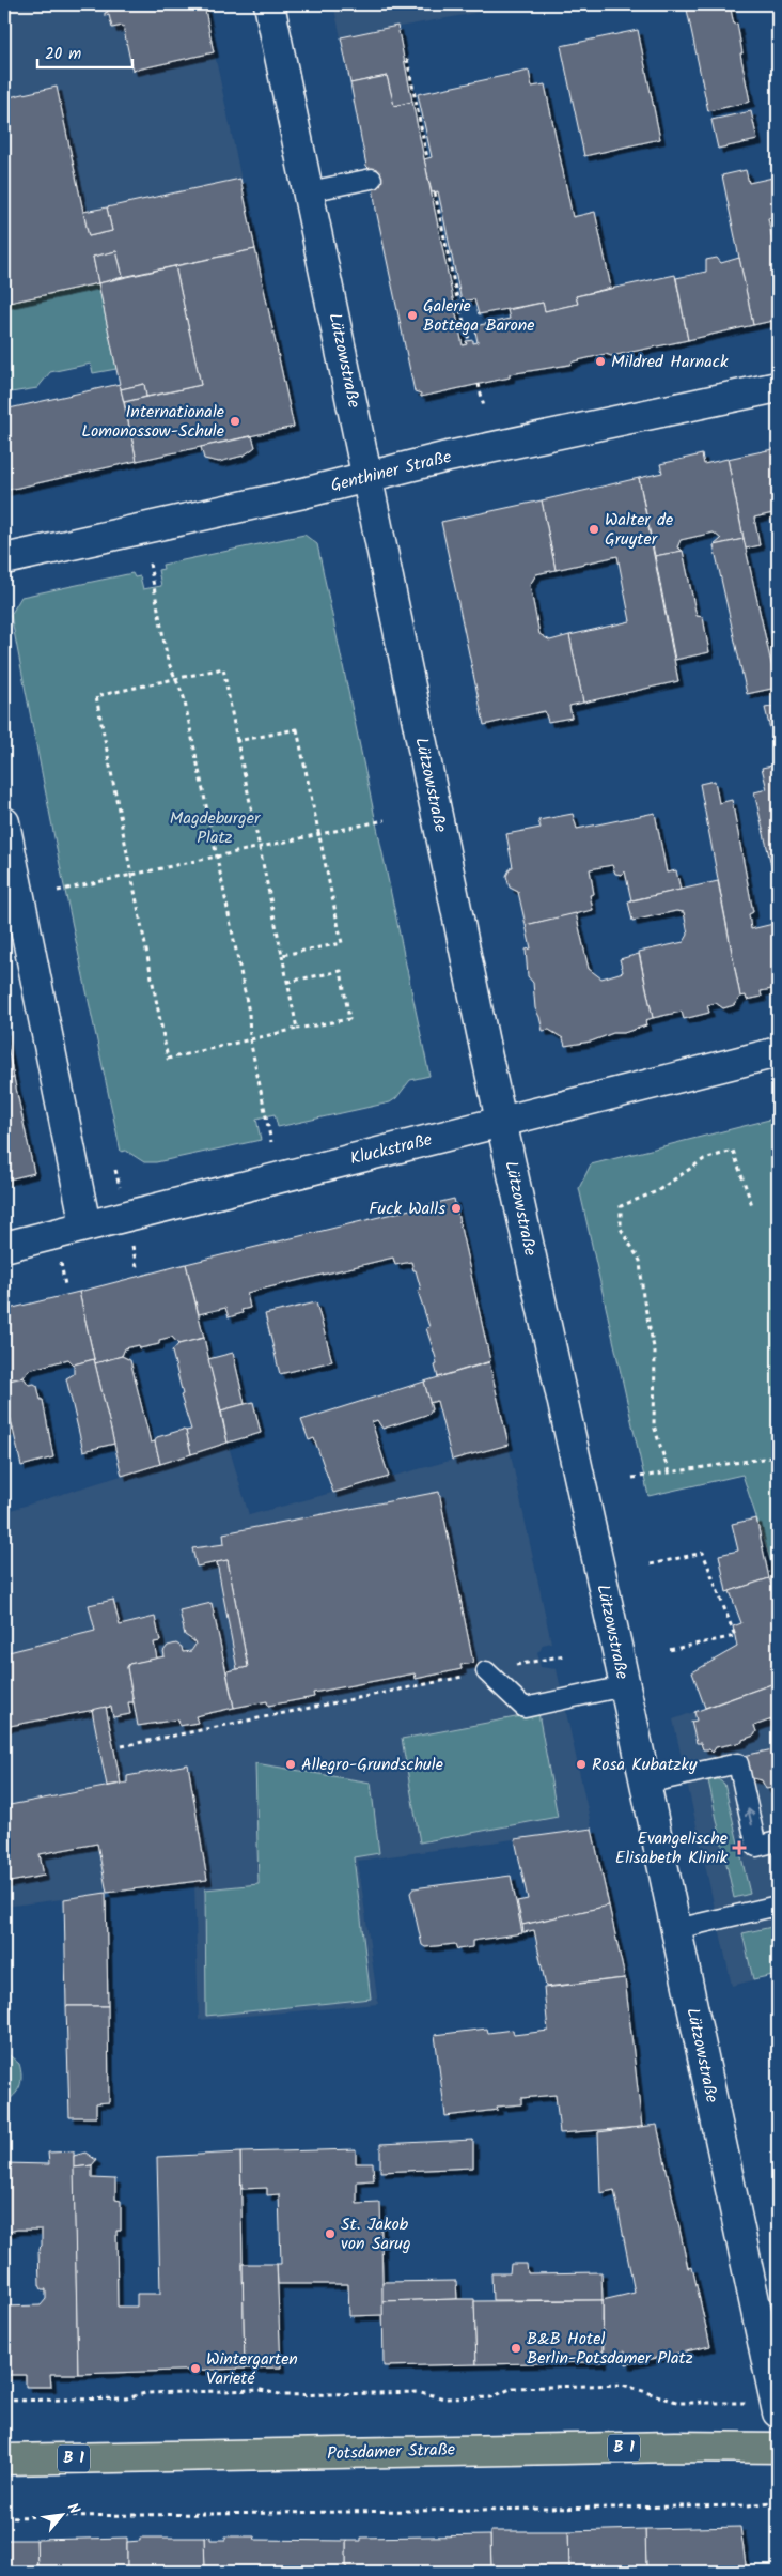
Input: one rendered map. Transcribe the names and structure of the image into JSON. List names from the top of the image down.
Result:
{
  "streets": {
    "main road": ["B 1", "Potsdamer Straße"],
    "street": ["Lützowstraße", "Genthiner Straße", "Kluckstraße"]
  },
  "crossings": [
    ["Lützowstraße", "Genthiner Straße"],
    ["Lützowstraße", "Kluckstraße"]
  ],
  "parks": ["Magdeburger Platz"],
  "places": {
    "other": [
      "Galerie Bottega Barone",
      "Mildred Harnack",
      "Internationale Lomonossow-Schule",
      "Walter de Gruyter",
      "Fuck Walls",
      "Allegro-Grundschule",
      "Rosa Kubatzky",
      "St. Jakob von Sarug",
      "B&B Hotel Berlin-Potsdamer Platz",
      "Wintergarten Varieté"
    ],
    "health": ["Evangelische Elisabeth Klinik"]
  },
  "scale_bar": "20 m",
  "north": "top right"
}
